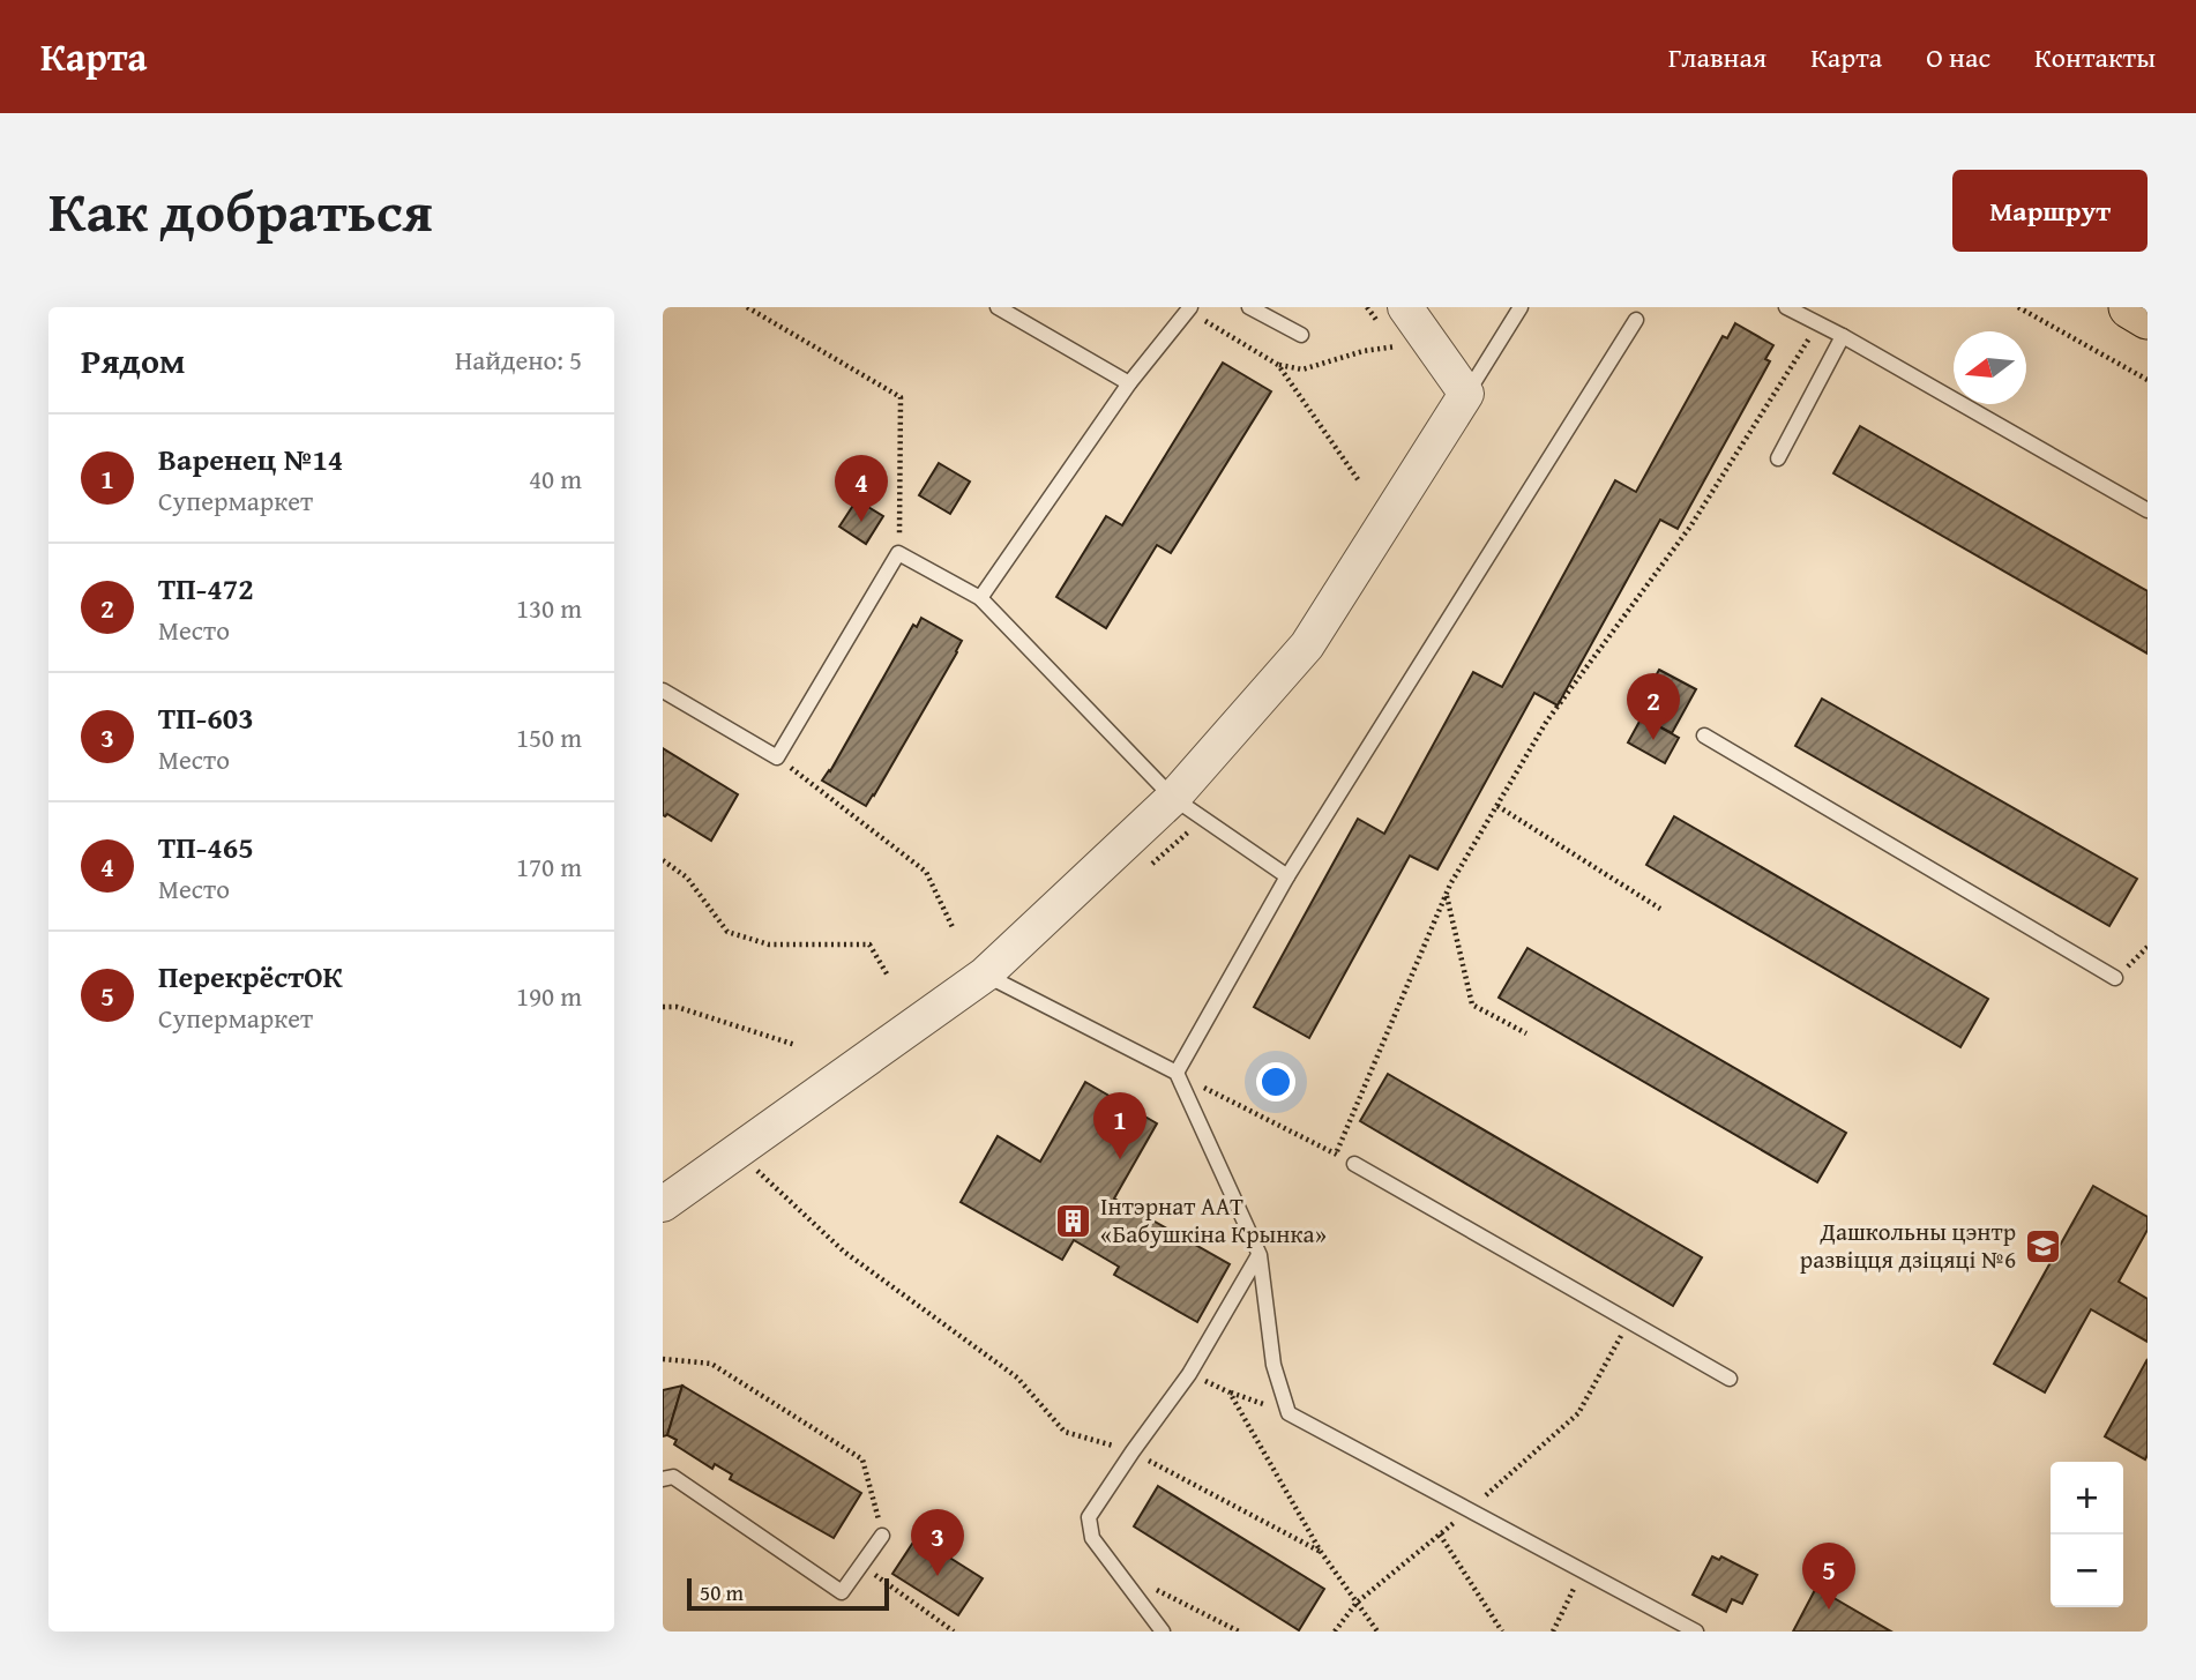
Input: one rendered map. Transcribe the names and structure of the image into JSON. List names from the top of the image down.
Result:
{
  "places": {
    "building": ["Інтэрнат ААТ «Бабушкіна Крынка»"],
    "school or university": ["Дашкольны цэнтр развіцця дзіцяці №6"]
  },
  "scale_bar": "50 m",
  "north": "left",
  "page": {
    "header": "Карта",
    "nav": [
      "Главная",
      "Карта",
      "О нас",
      "Контакты"
    ],
    "title": "Как добраться",
    "buttons": "Маршрут",
    "heading": ["Рядом", "Найдено: 5"],
    "list": [
      {
        "mark": "1",
        "name": "Варенец №14",
        "note": "Супермаркет",
        "value": "40 m"
      },
      {
        "mark": "2",
        "name": "ТП-472",
        "note": "Место",
        "value": "130 m"
      },
      {
        "mark": "3",
        "name": "ТП-603",
        "note": "Место",
        "value": "150 m"
      },
      {
        "mark": "4",
        "name": "ТП-465",
        "note": "Место",
        "value": "170 m"
      },
      {
        "mark": "5",
        "name": "ПерекрёстОК",
        "note": "Супермаркет",
        "value": "190 m"
      }
    ],
    "pins": [
      "4",
      "2",
      "1",
      "3",
      "5"
    ],
    "map_buttons": ["+", "−"],
    "scale": "50 m"
  }
}
